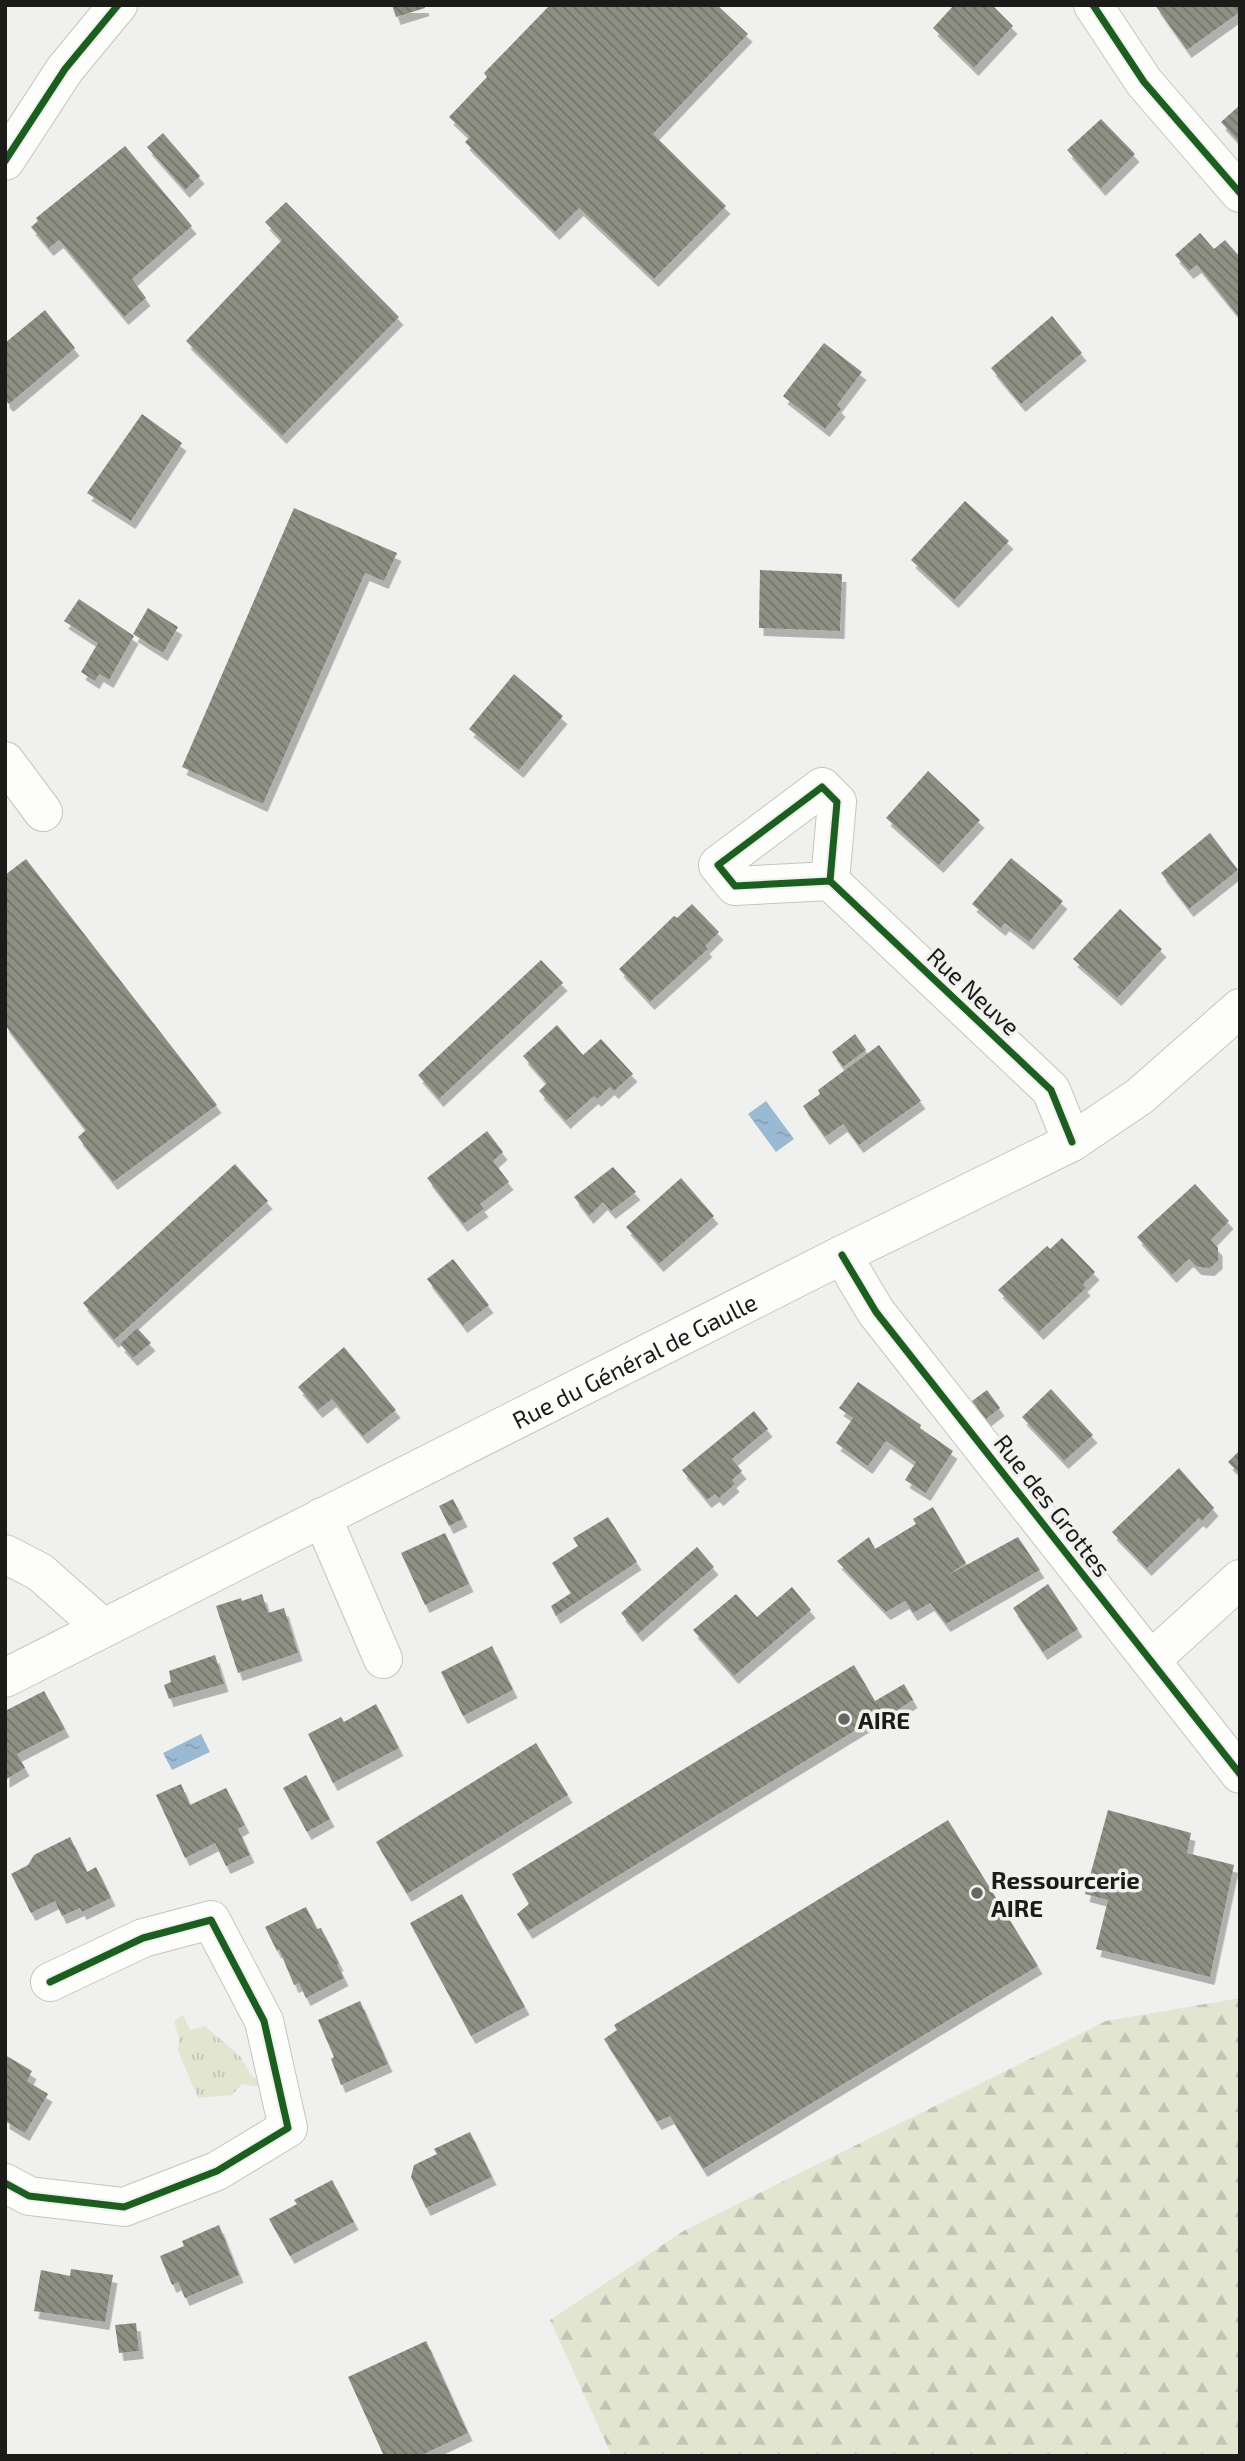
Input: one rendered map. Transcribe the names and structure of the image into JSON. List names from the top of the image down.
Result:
{
  "streets": {
    "street": ["Rue Neuve", "Rue du Général de Gaulle", "Rue des Grottes"]
  },
  "crossings": [
    ["Rue Neuve", "Rue du Général de Gaulle"],
    ["Rue du Général de Gaulle", "Rue des Grottes"]
  ],
  "places": ["AIRE", "Ressourcerie AIRE"]
}
